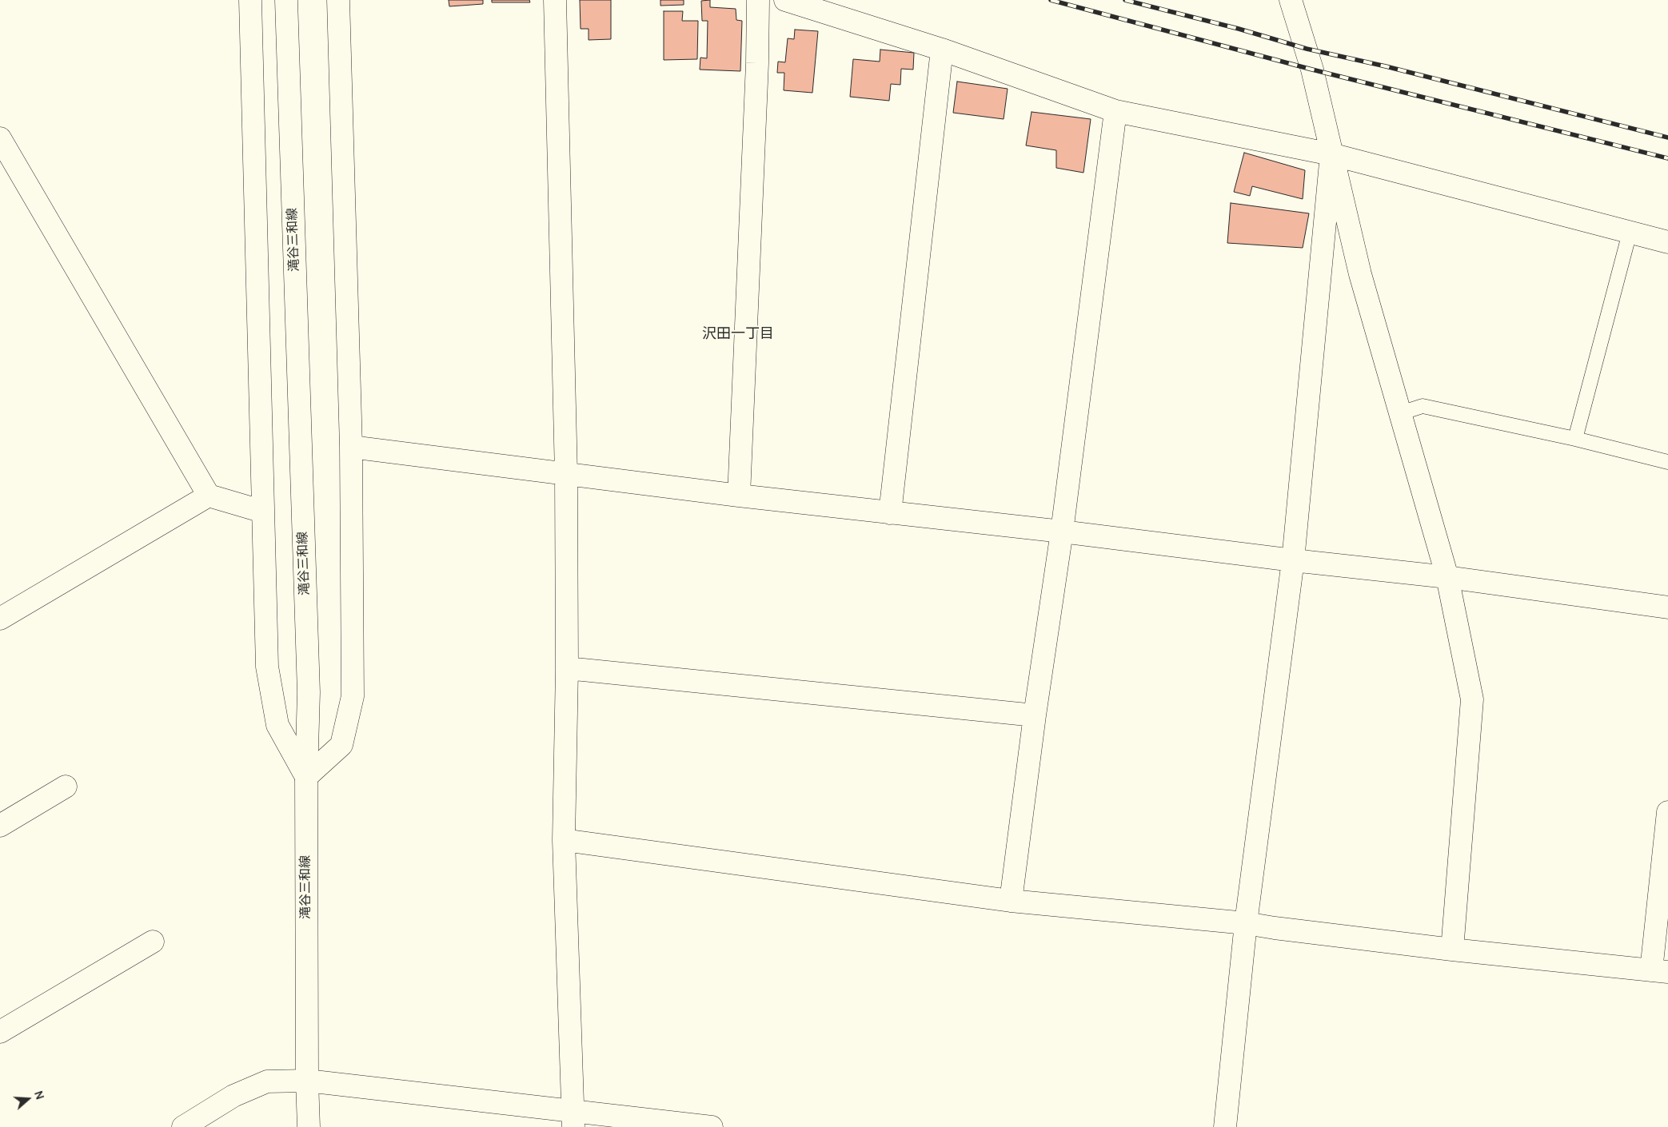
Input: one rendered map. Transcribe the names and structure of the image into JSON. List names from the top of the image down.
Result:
{
  "streets": {
    "street": ["滝谷三和線"]
  },
  "districts": ["沢田一丁目"],
  "north": "right"
}
